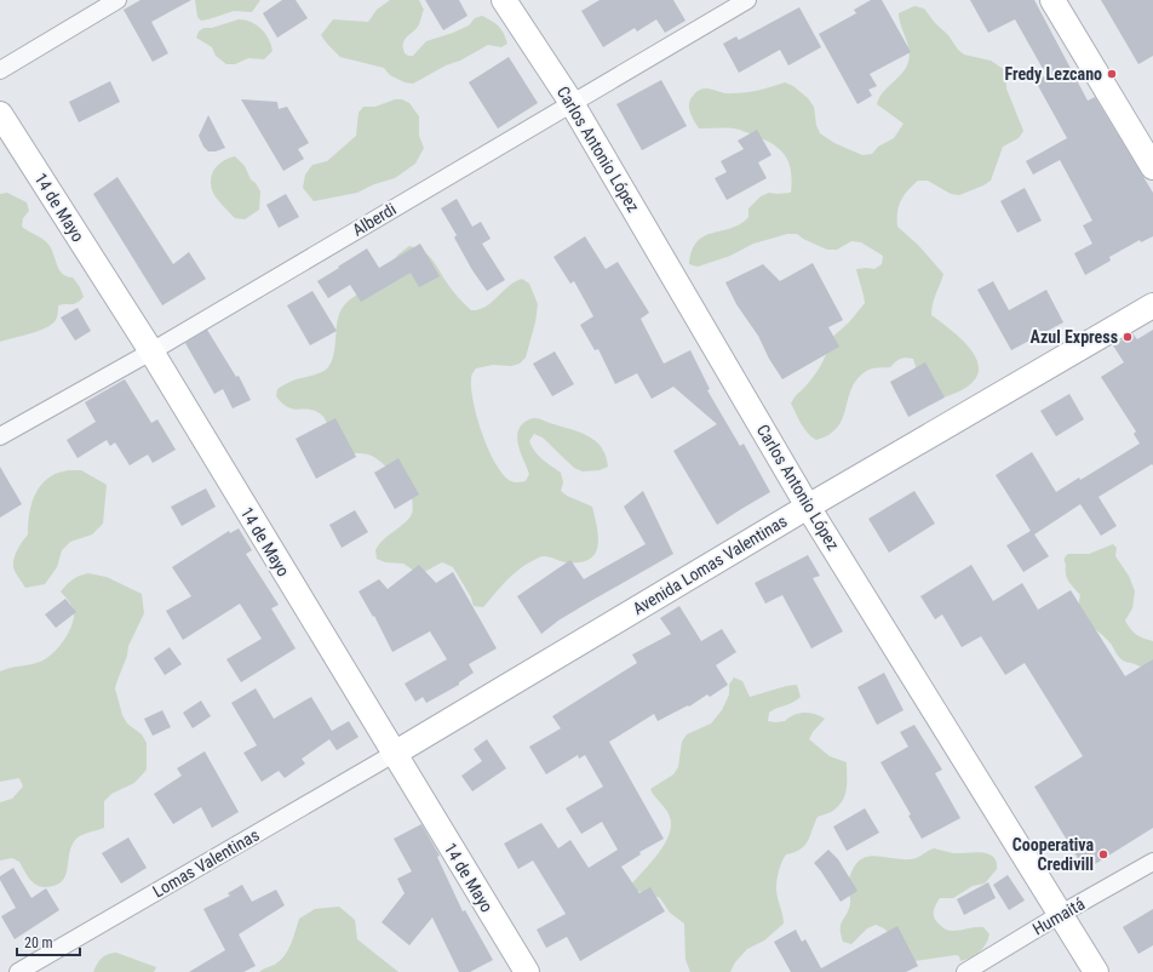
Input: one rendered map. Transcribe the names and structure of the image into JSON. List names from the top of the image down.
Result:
{
  "streets": {
    "street": [
      "Carlos Antonio López",
      "14 de Mayo",
      "Alberdi",
      "Avenida Lomas Valentinas",
      "Lomas Valentinas",
      "Humaitá"
    ]
  },
  "crossings": [
    ["Carlos Antonio López", "Alberdi"],
    ["Carlos Antonio López", "Avenida Lomas Valentinas"],
    ["Carlos Antonio López", "Humaitá"],
    ["14 de Mayo", "Alberdi"],
    ["14 de Mayo", "Avenida Lomas Valentinas"],
    ["14 de Mayo", "Lomas Valentinas"],
    ["Avenida Lomas Valentinas", "Lomas Valentinas"]
  ],
  "places": ["Fredy Lezcano", "Azul Express", "Cooperativa Credivill"],
  "scale_bar": "20 m"
}
